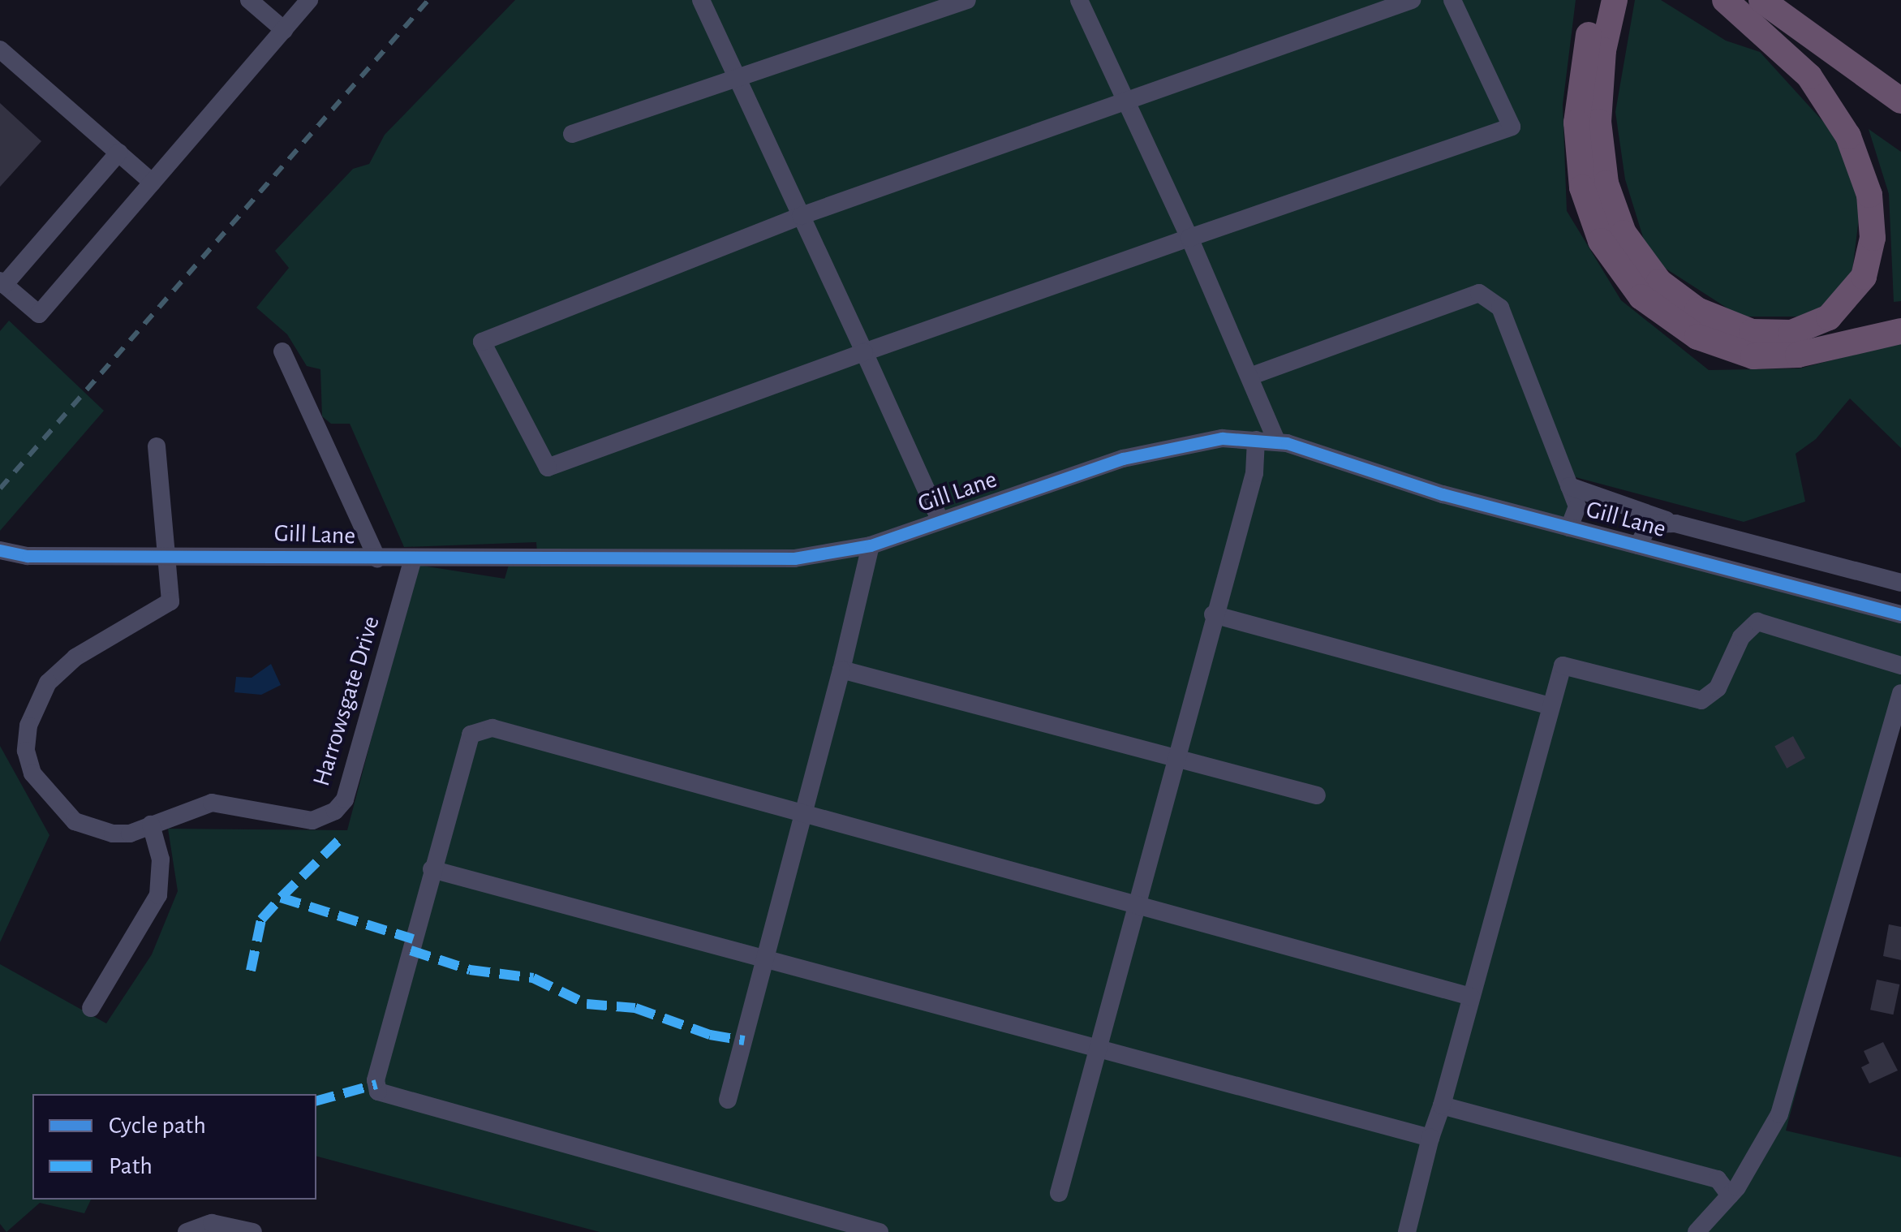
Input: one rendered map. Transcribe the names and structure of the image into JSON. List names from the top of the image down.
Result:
{
  "streets": {
    "street": ["Gill Lane", "Harrowsgate Drive"]
  },
  "crossings": [
    ["Gill Lane", "Harrowsgate Drive"]
  ],
  "legend": ["Cycle path", "Path"]
}
